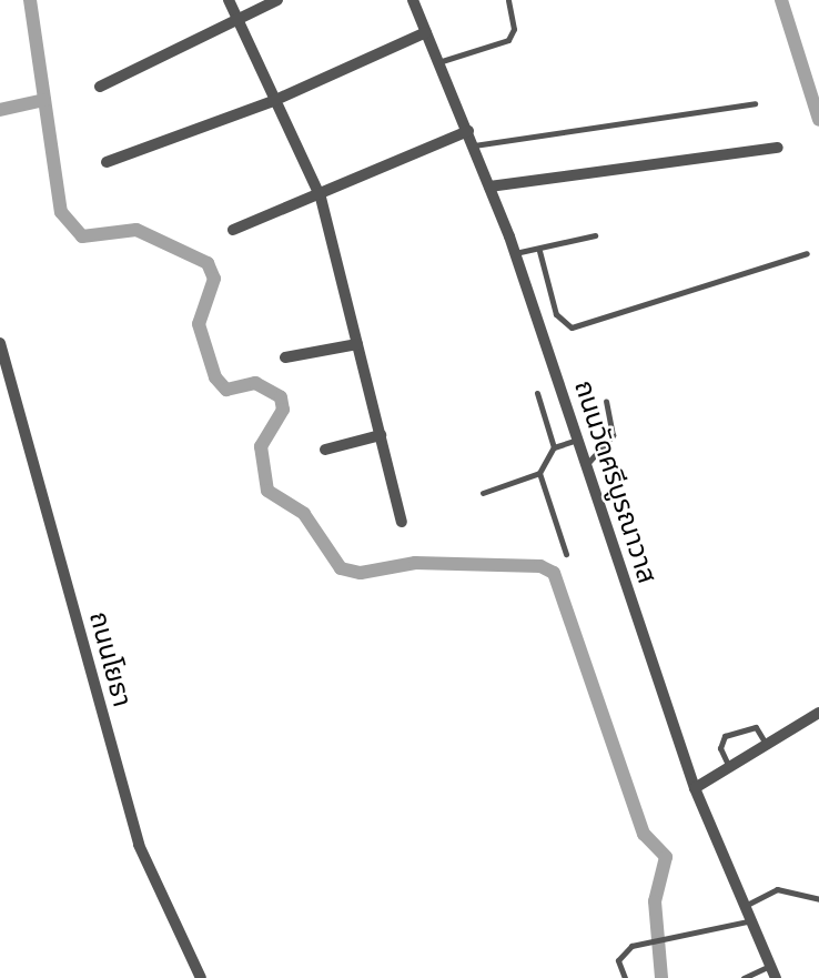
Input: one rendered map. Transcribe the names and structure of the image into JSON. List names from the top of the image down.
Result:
{
  "streets": {
    "street": ["ถนนวัดศรีบูรณาวาส", "ถนนโยธา"]
  }
}
